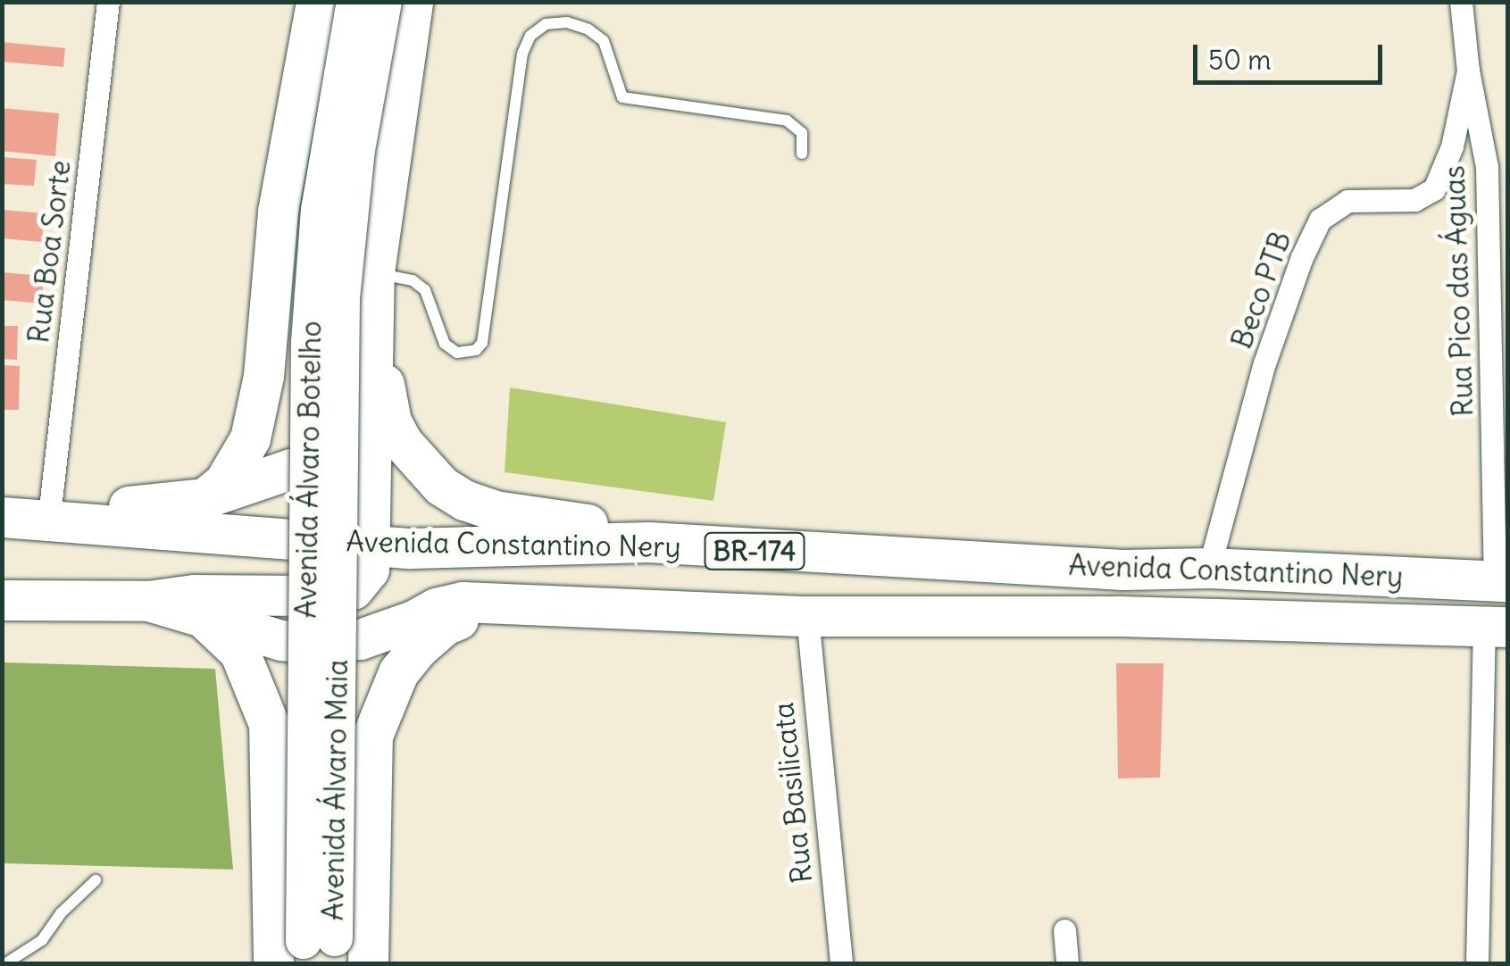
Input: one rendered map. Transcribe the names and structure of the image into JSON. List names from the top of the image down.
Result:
{
  "streets": {
    "highway": ["Avenida Constantino Nery", "BR-174"],
    "main road": ["Avenida Álvaro Botelho", "Avenida Álvaro Maia"],
    "street": [
      "Rua Boa Sorte",
      "Beco PTB",
      "Rua Pico das Águas",
      "Rua Basilicata"
    ]
  },
  "crossings": [
    ["Beco PTB", "Rua Pico das Águas"],
    ["Beco PTB", "Avenida Constantino Nery"],
    ["Rua Pico das Águas", "Avenida Constantino Nery"],
    ["Avenida Álvaro Botelho", "Avenida Álvaro Maia"],
    ["Avenida Constantino Nery", "BR-174"],
    ["Avenida Constantino Nery", "Rua Basilicata"]
  ],
  "scale_bar": "50 m"
}
